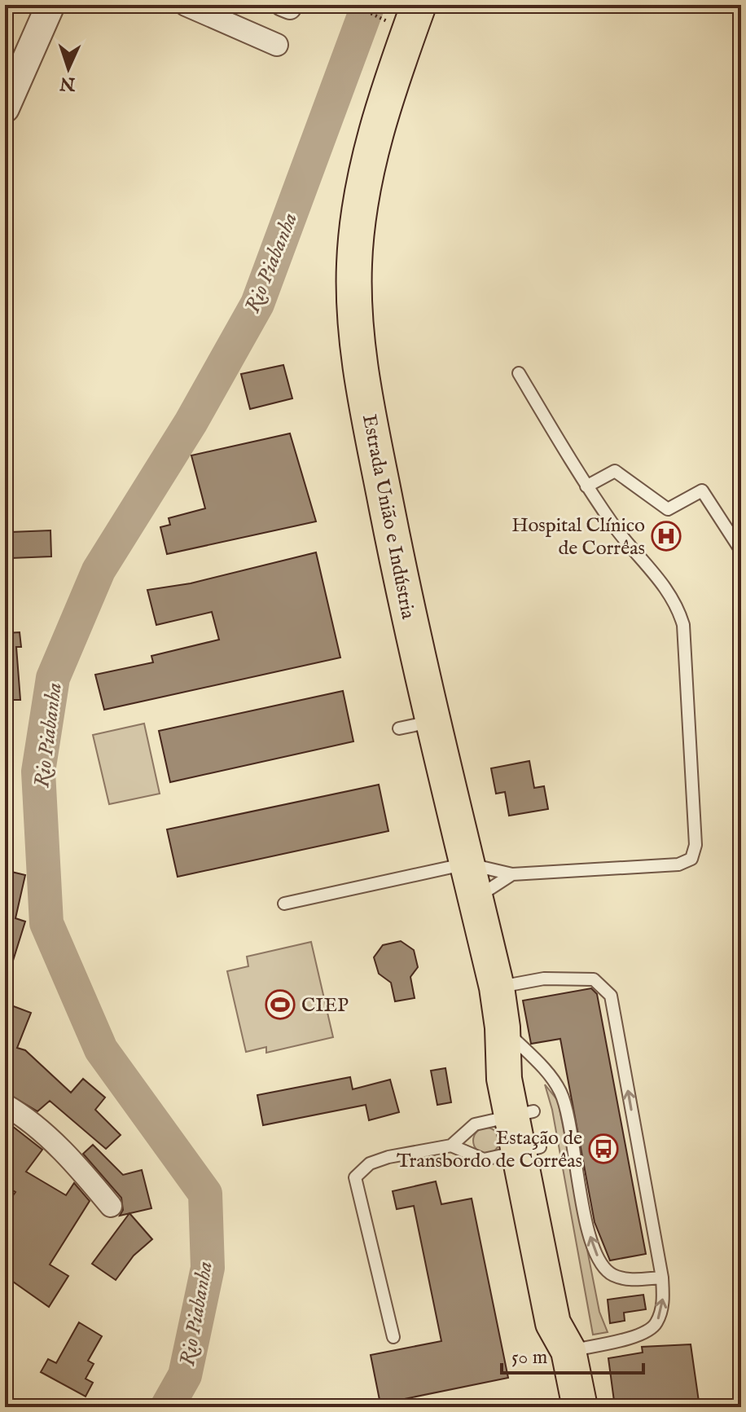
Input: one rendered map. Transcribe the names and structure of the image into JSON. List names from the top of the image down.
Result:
{
  "streets": {
    "main road": ["Estrada União e Indústria"]
  },
  "water": ["Rio Piabanha"],
  "places": {
    "hospital": ["Hospital Clínico de Corrêas"],
    "sports": ["CIEP"],
    "bus stop": ["Estação de Transbordo de Corrêas"]
  },
  "scale_bar": "50 m",
  "north": "bottom"
}
